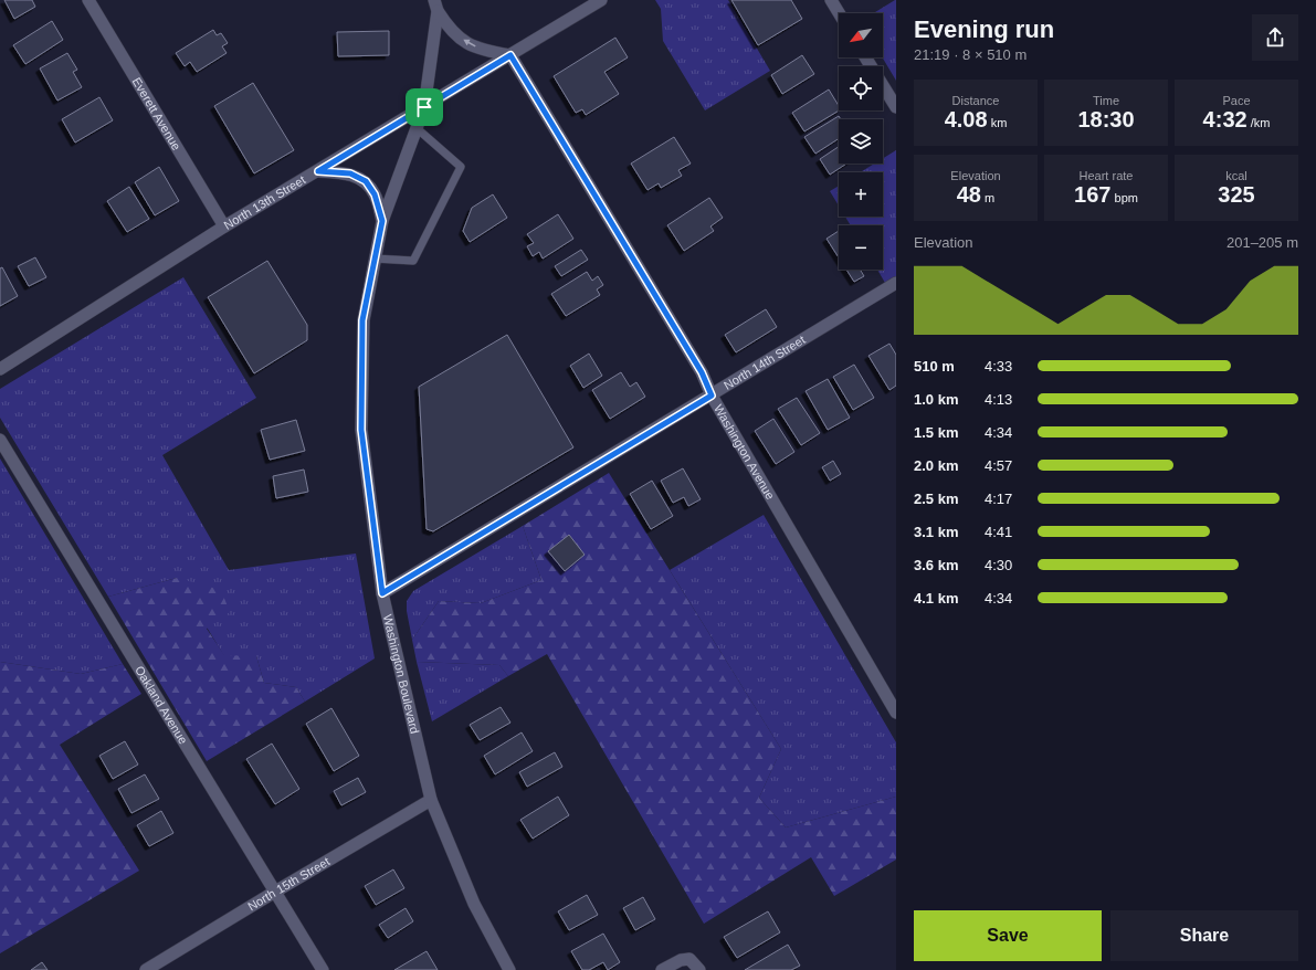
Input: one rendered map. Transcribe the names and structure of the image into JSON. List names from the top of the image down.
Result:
{
  "streets": {
    "street": [
      "Everett Avenue",
      "North 13th Street",
      "North 14th Street",
      "Washington Avenue",
      "Washington Boulevard",
      "Oakland Avenue",
      "North 15th Street"
    ]
  },
  "crossings": [
    ["Everett Avenue", "North 13th Street"],
    ["North 13th Street", "Washington Avenue"],
    ["North 13th Street", "Washington Boulevard"],
    ["North 14th Street", "Washington Avenue"],
    ["North 14th Street", "Washington Boulevard"],
    ["Washington Boulevard", "North 15th Street"],
    ["Oakland Avenue", "North 15th Street"]
  ],
  "north": "bottom left",
  "page": {
    "heading": ["Evening run", "21:19 · 8 × 510 m"],
    "map_buttons": ["+", "−"],
    "stats": [
      ["Distance", "4.08 km"],
      ["Time", "18:30"],
      ["Pace", "4:32 /km"],
      ["Elevation", "48 m"],
      ["Heart rate", "167 bpm"],
      ["kcal", "325"]
    ],
    "chart": ["Elevation", "201–205 m"],
    "list": [
      {
        "name": "510 m",
        "note": "4:33"
      },
      {
        "name": "1.0 km",
        "note": "4:13"
      },
      {
        "name": "1.5 km",
        "note": "4:34"
      },
      {
        "name": "2.0 km",
        "note": "4:57"
      },
      {
        "name": "2.5 km",
        "note": "4:17"
      },
      {
        "name": "3.1 km",
        "note": "4:41"
      },
      {
        "name": "3.6 km",
        "note": "4:30"
      },
      {
        "name": "4.1 km",
        "note": "4:34"
      }
    ],
    "buttons": ["Save", "Share"]
  }
}
